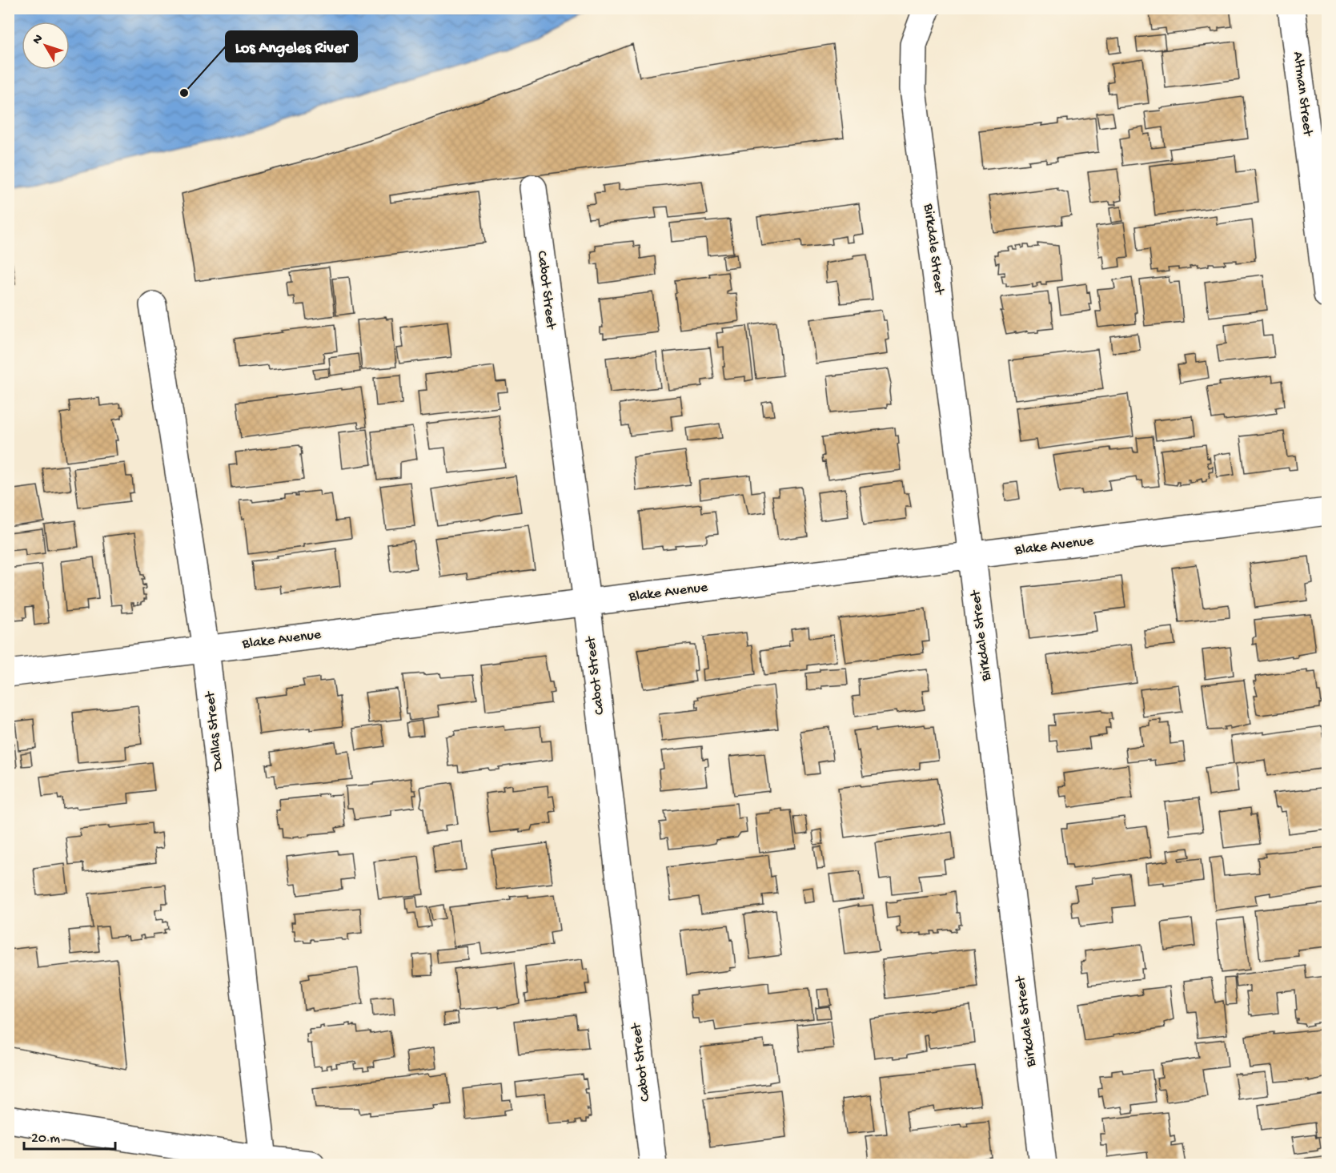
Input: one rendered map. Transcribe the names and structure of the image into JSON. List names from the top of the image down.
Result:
{
  "streets": {
    "street": [
      "Altman Street",
      "Birkdale Street",
      "Cabot Street",
      "Blake Avenue",
      "Dallas Street"
    ]
  },
  "crossings": [
    ["Birkdale Street", "Blake Avenue"],
    ["Cabot Street", "Blake Avenue"],
    ["Blake Avenue", "Dallas Street"]
  ],
  "places": ["Los Angeles River"],
  "scale_bar": "20 m",
  "north": "top left"
}
